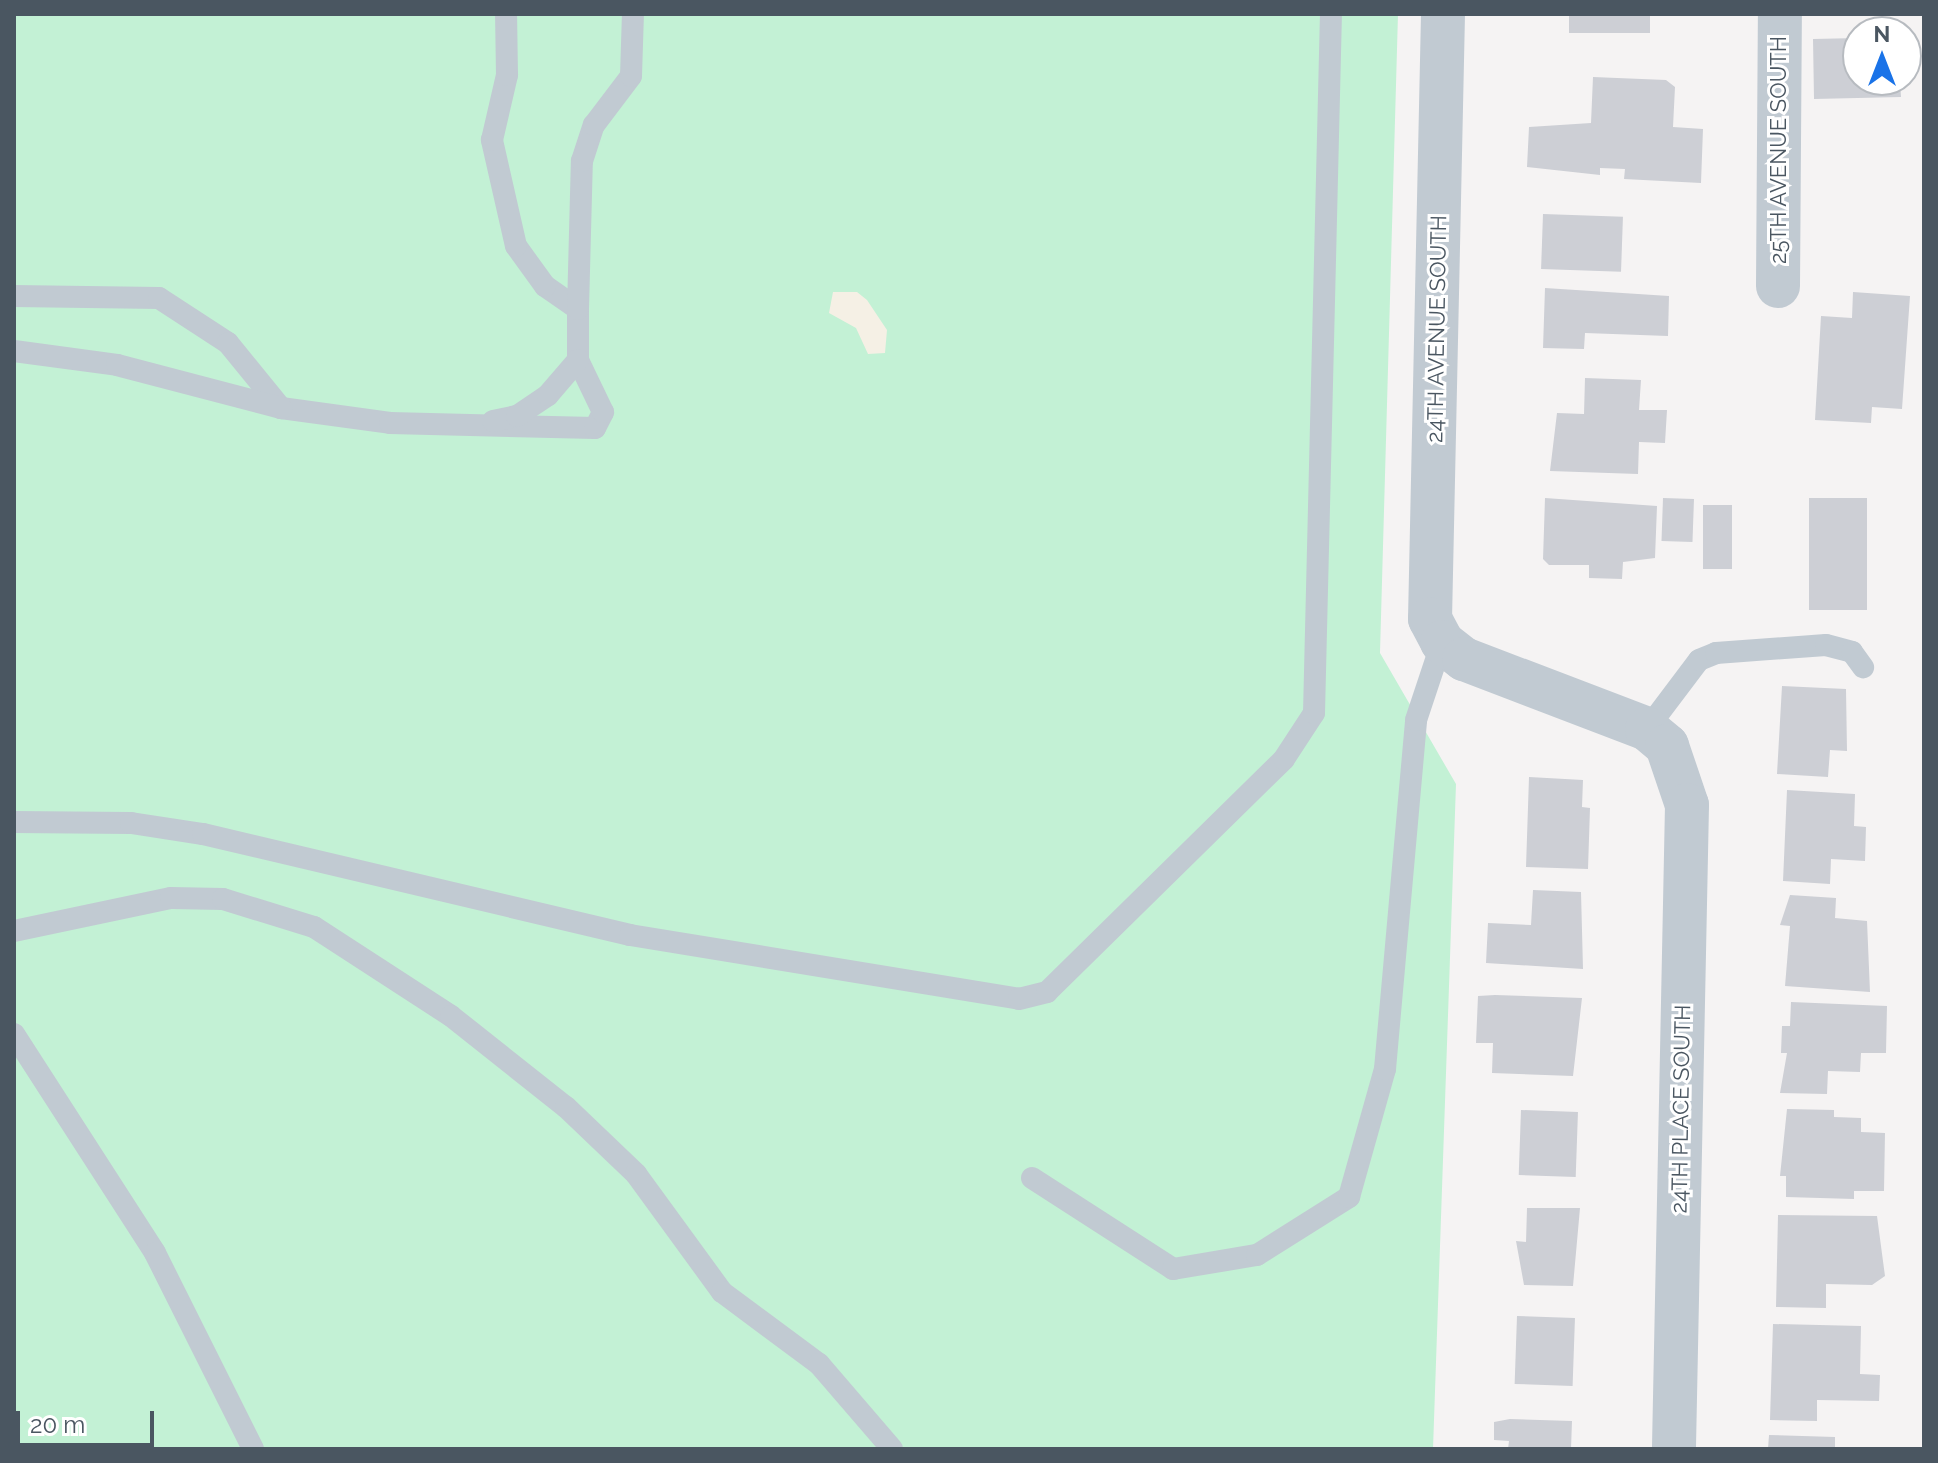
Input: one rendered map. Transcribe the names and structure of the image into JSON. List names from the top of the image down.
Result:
{
  "streets": {
    "street": ["25TH AVENUE SOUTH", "24TH AVENUE SOUTH", "24TH PLACE SOUTH"]
  },
  "scale_bar": "20 m",
  "north": "top"
}
